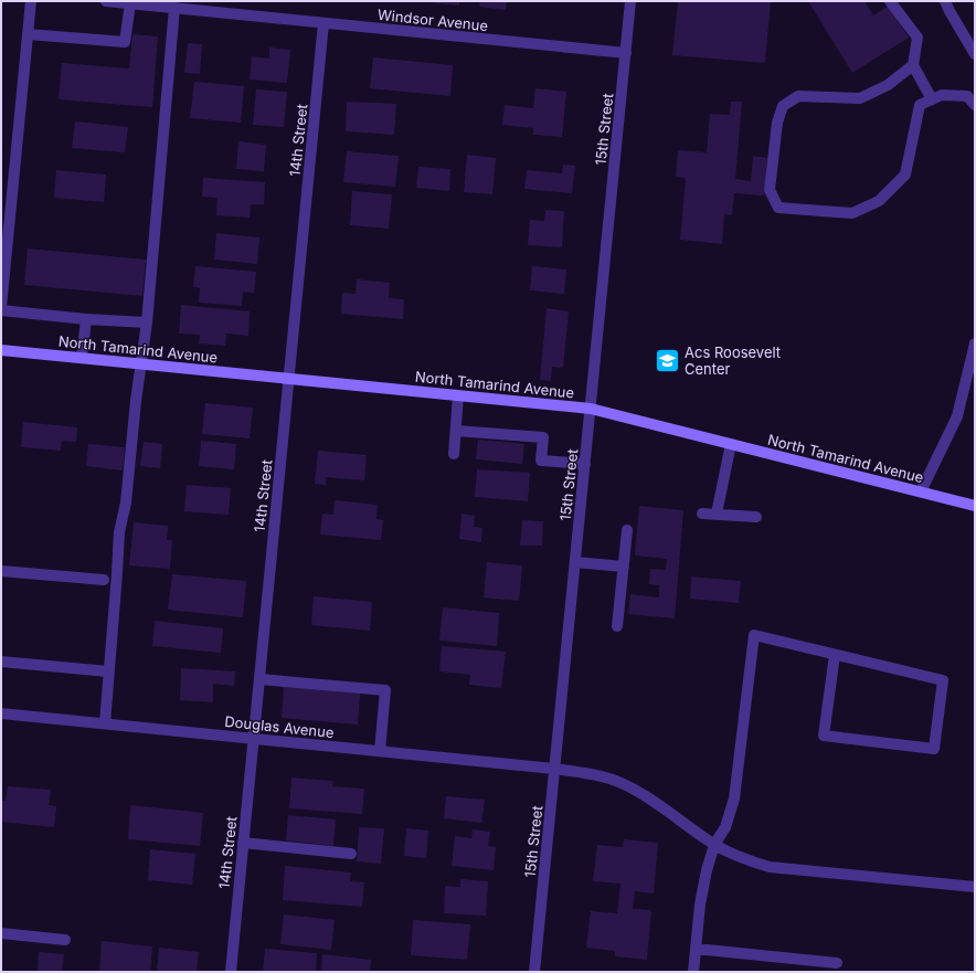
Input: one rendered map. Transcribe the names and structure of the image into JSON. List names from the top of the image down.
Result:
{
  "streets": {
    "street": [
      "Windsor Avenue",
      "15th Street",
      "14th Street",
      "North Tamarind Avenue",
      "Douglas Avenue"
    ]
  },
  "crossings": [
    ["Windsor Avenue", "15th Street"],
    ["Windsor Avenue", "14th Street"],
    ["15th Street", "North Tamarind Avenue"],
    ["15th Street", "Douglas Avenue"],
    ["14th Street", "North Tamarind Avenue"],
    ["14th Street", "Douglas Avenue"]
  ],
  "places": {
    "school or university": ["Acs Roosevelt Center"]
  }
}
